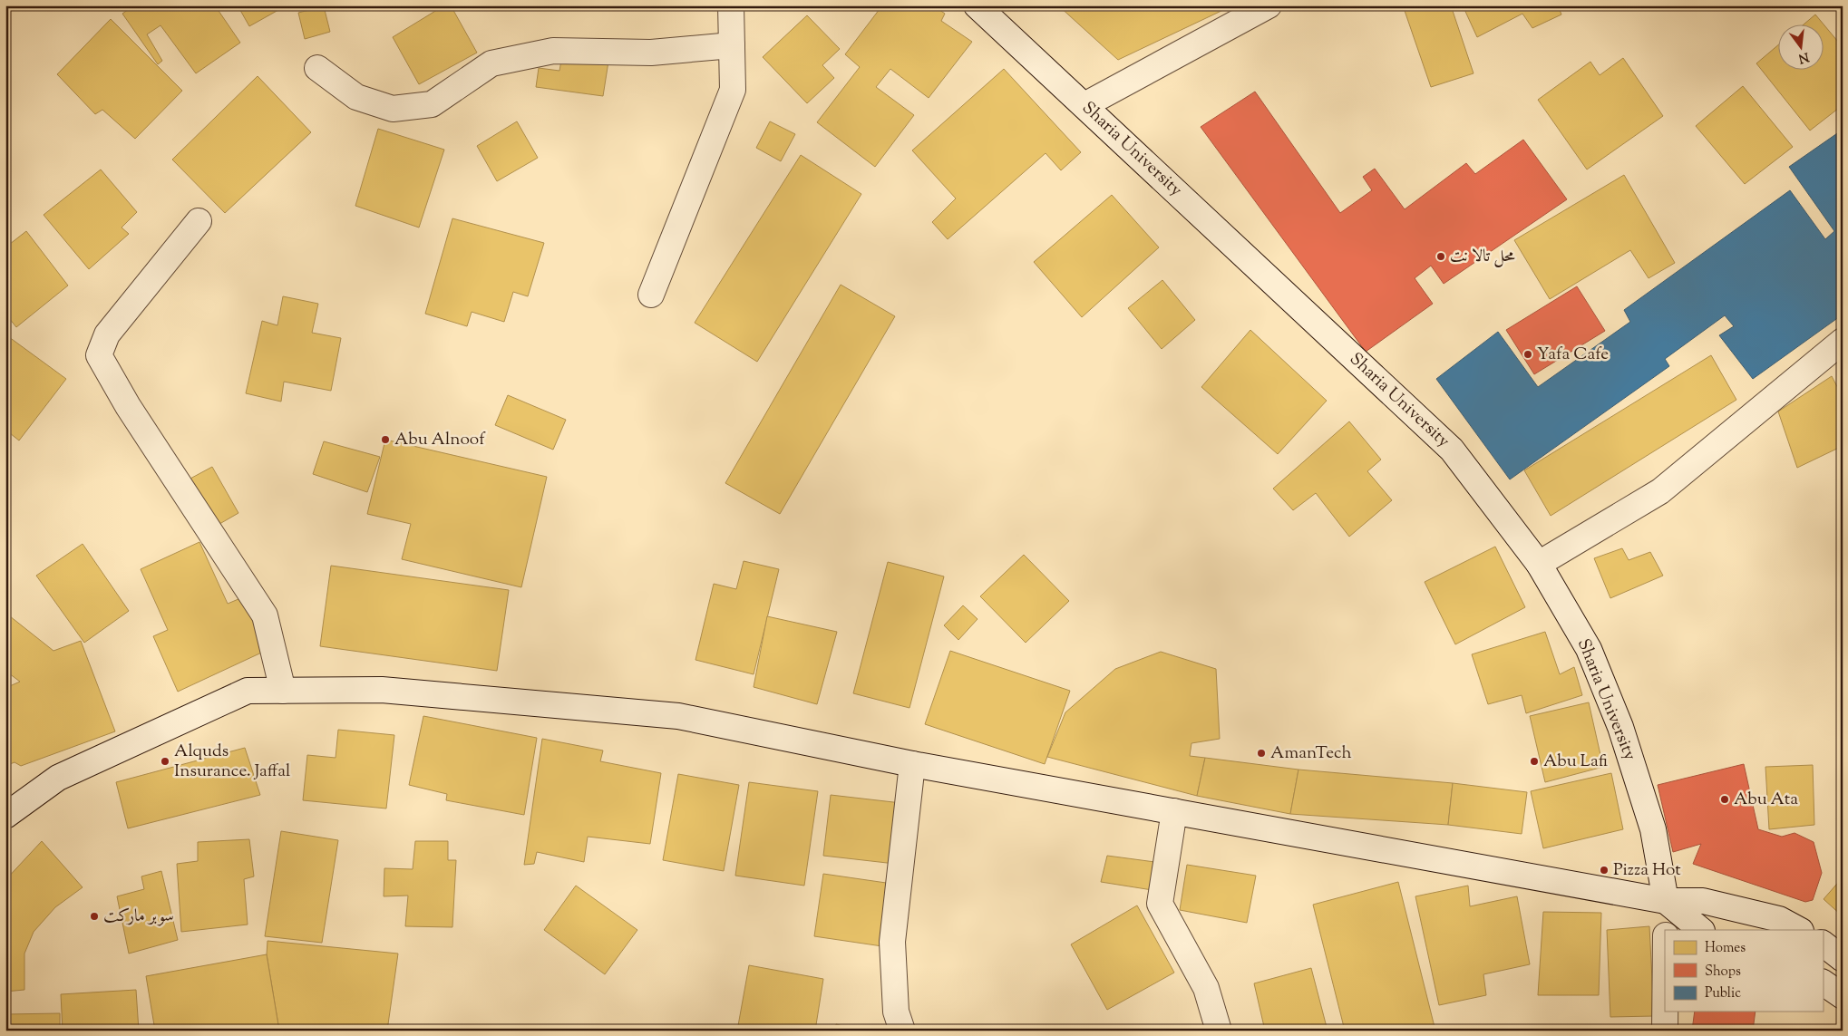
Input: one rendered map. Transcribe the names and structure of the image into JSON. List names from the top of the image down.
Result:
{
  "streets": {
    "street": ["Sharia University"]
  },
  "places": [
    "محل تالا نت",
    "Yafa Cafe",
    "Abu Alnoof",
    "AmanTech",
    "Alquds Insurance. Jaffal",
    "Abu Lafi",
    "Abu Ata",
    "Pizza Hot",
    "سوبر ماركت"
  ],
  "legend": ["Homes", "Shops", "Public"],
  "north": "bottom"
}
